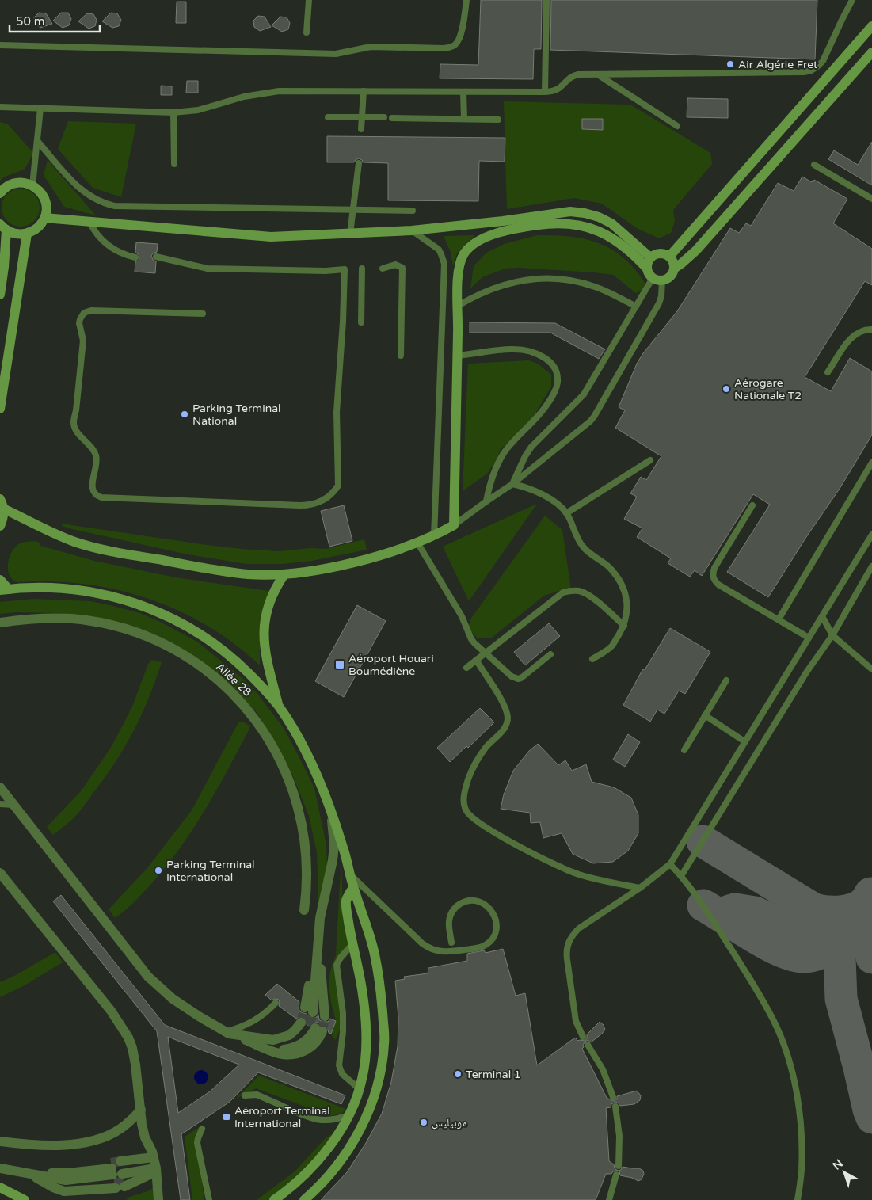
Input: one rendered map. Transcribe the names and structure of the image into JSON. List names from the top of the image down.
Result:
{
  "streets": {
    "street": ["Allée 28"]
  },
  "places": {
    "other": [
      "Air Algérie Fret",
      "Aérogare Nationale T2",
      "Parking Terminal National",
      "Parking Terminal International",
      "Terminal 1",
      "موبيليس"
    ],
    "transit": ["Aéroport Houari Boumédiène", "Aéroport Terminal International"]
  },
  "scale_bar": "50 m",
  "north": "top left"
}
